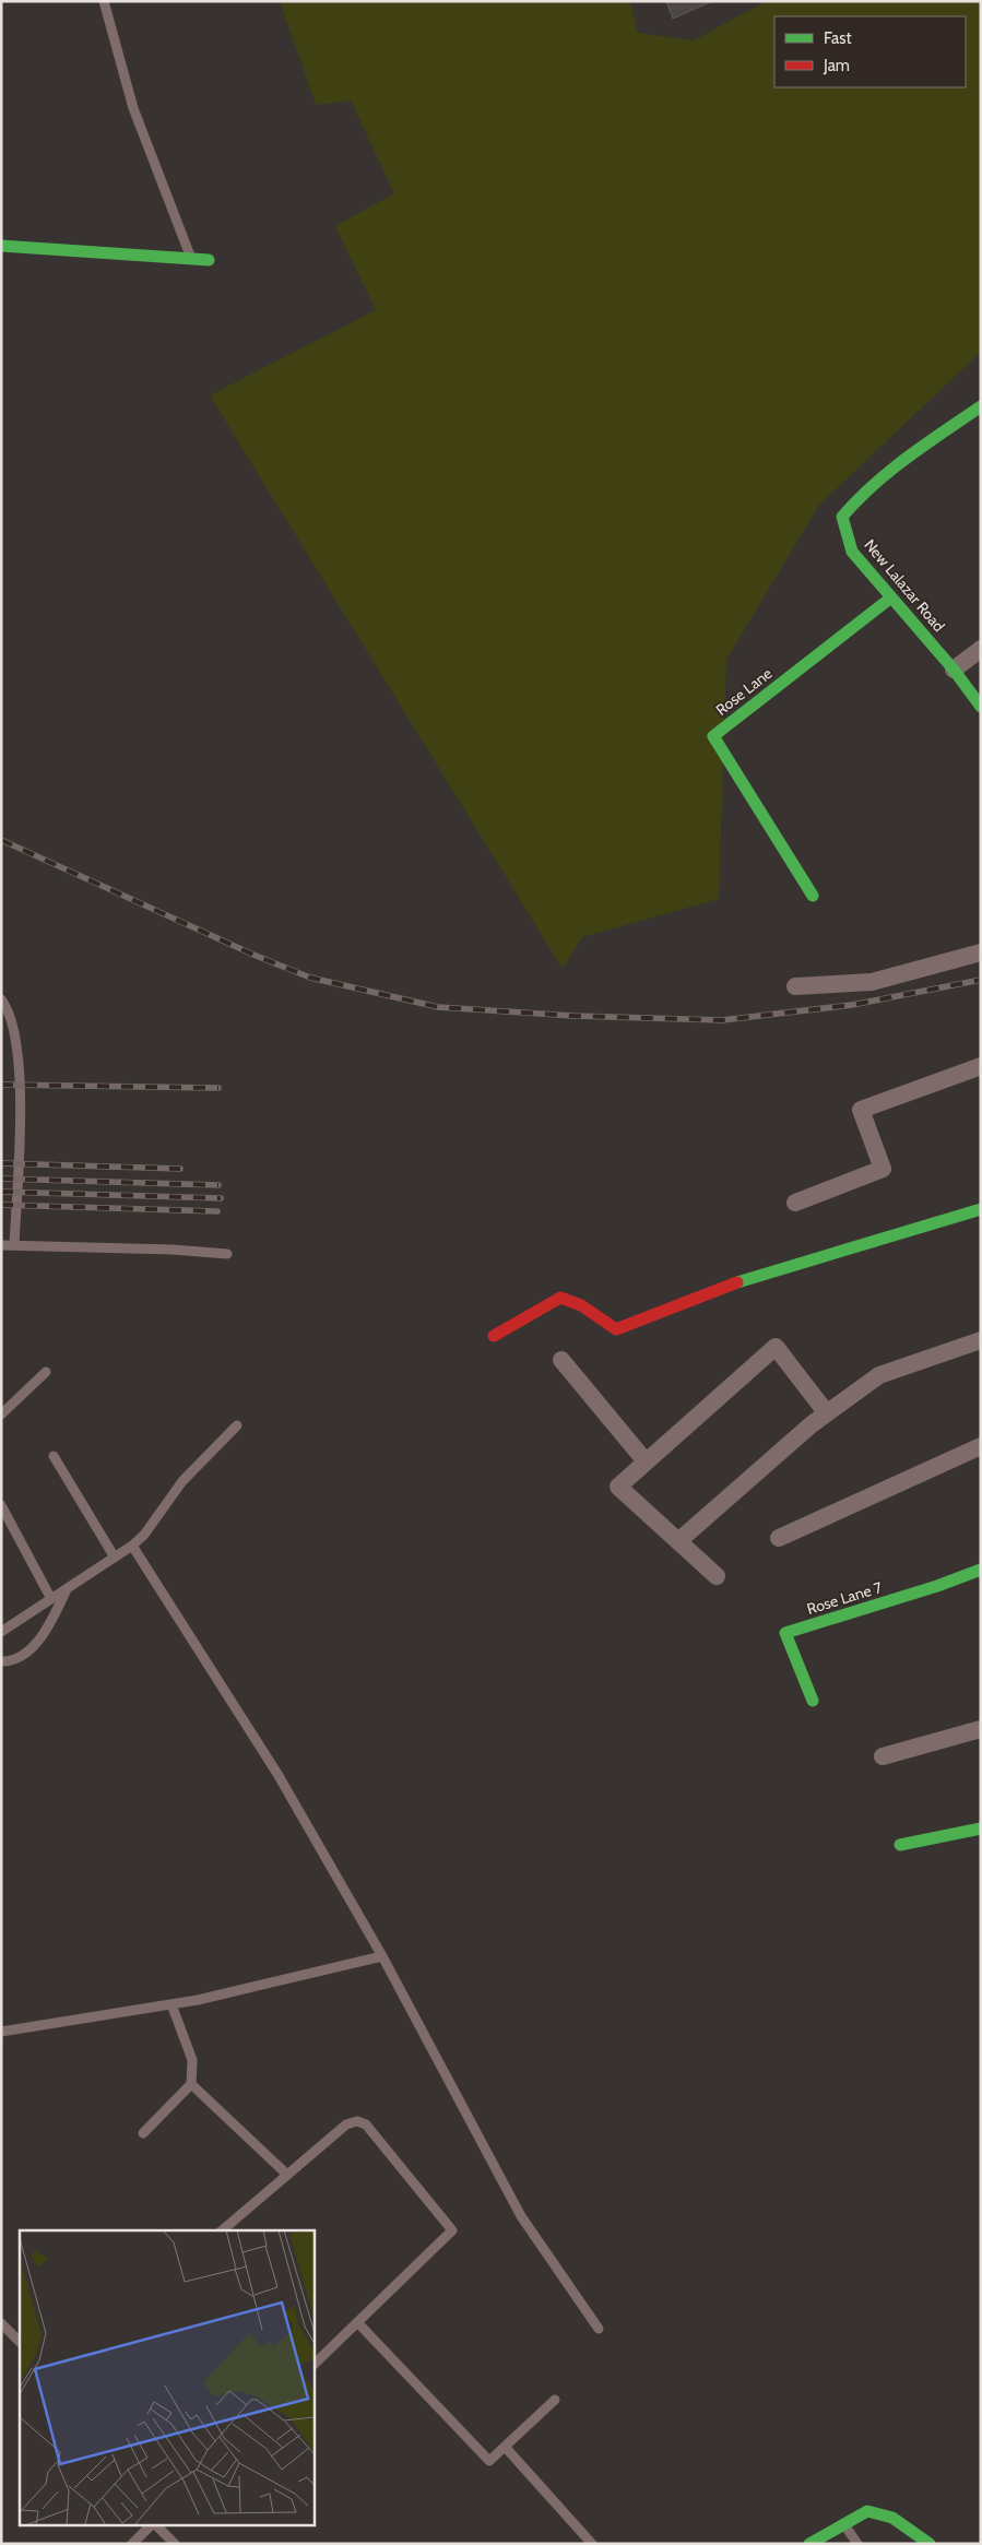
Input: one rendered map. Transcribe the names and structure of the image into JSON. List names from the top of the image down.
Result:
{
  "streets": {
    "street": ["New Lalazar Road", "Rose Lane", "Rose Lane 7"]
  },
  "crossings": [
    ["New Lalazar Road", "Rose Lane"]
  ],
  "legend": ["Fast", "Jam"]
}
